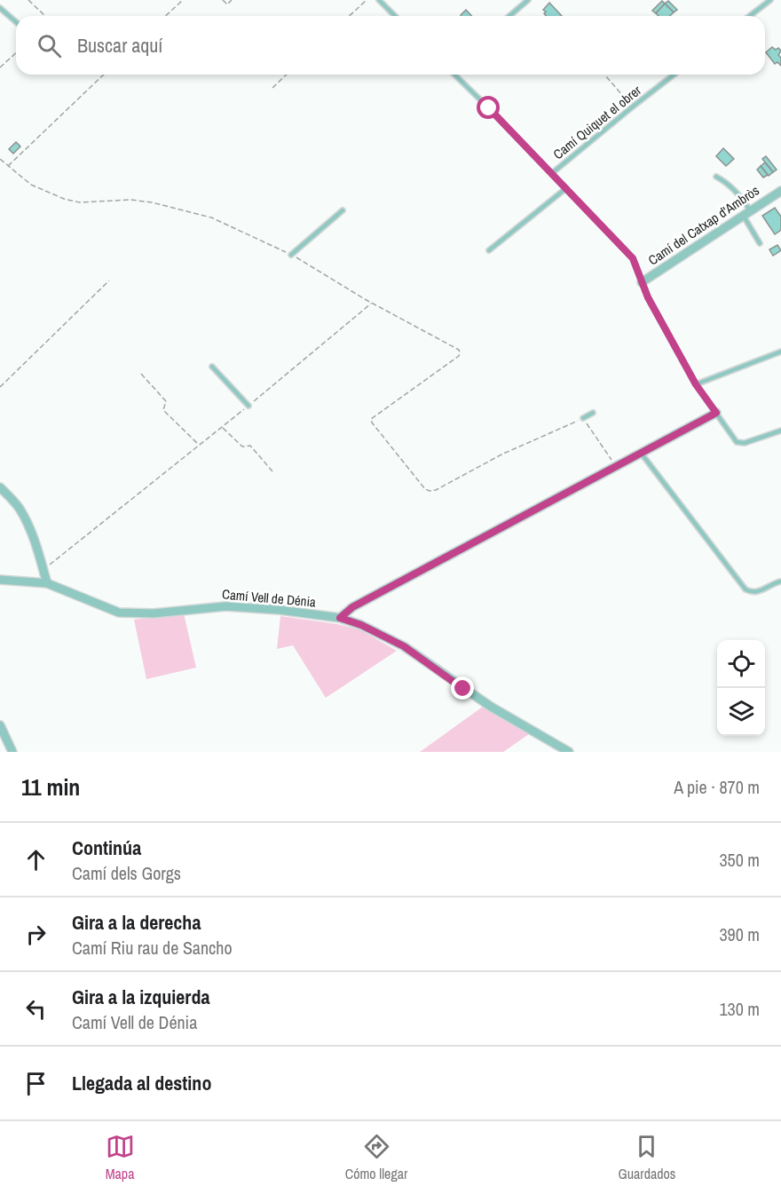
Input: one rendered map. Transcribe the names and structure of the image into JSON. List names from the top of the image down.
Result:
{
  "streets": {
    "street": ["Camí del Catxap d'Ambròs", "Camí Vell de Dénia"],
    "lane": ["Camí Quiquet el obrer"]
  },
  "page": {
    "search": "Buscar aquí",
    "heading": ["11 min", "A pie · 870 m"],
    "list": [
      ["Continúa", "Camí dels Gorgs", "350 m"],
      ["Gira a la derecha", "Camí Riu rau de Sancho", "390 m"],
      ["Gira a la izquierda", "Camí Vell de Dénia", "130 m"],
      "Llegada al destino"
    ],
    "nav": ["Mapa", "Cómo llegar", "Guardados"]
  }
}
